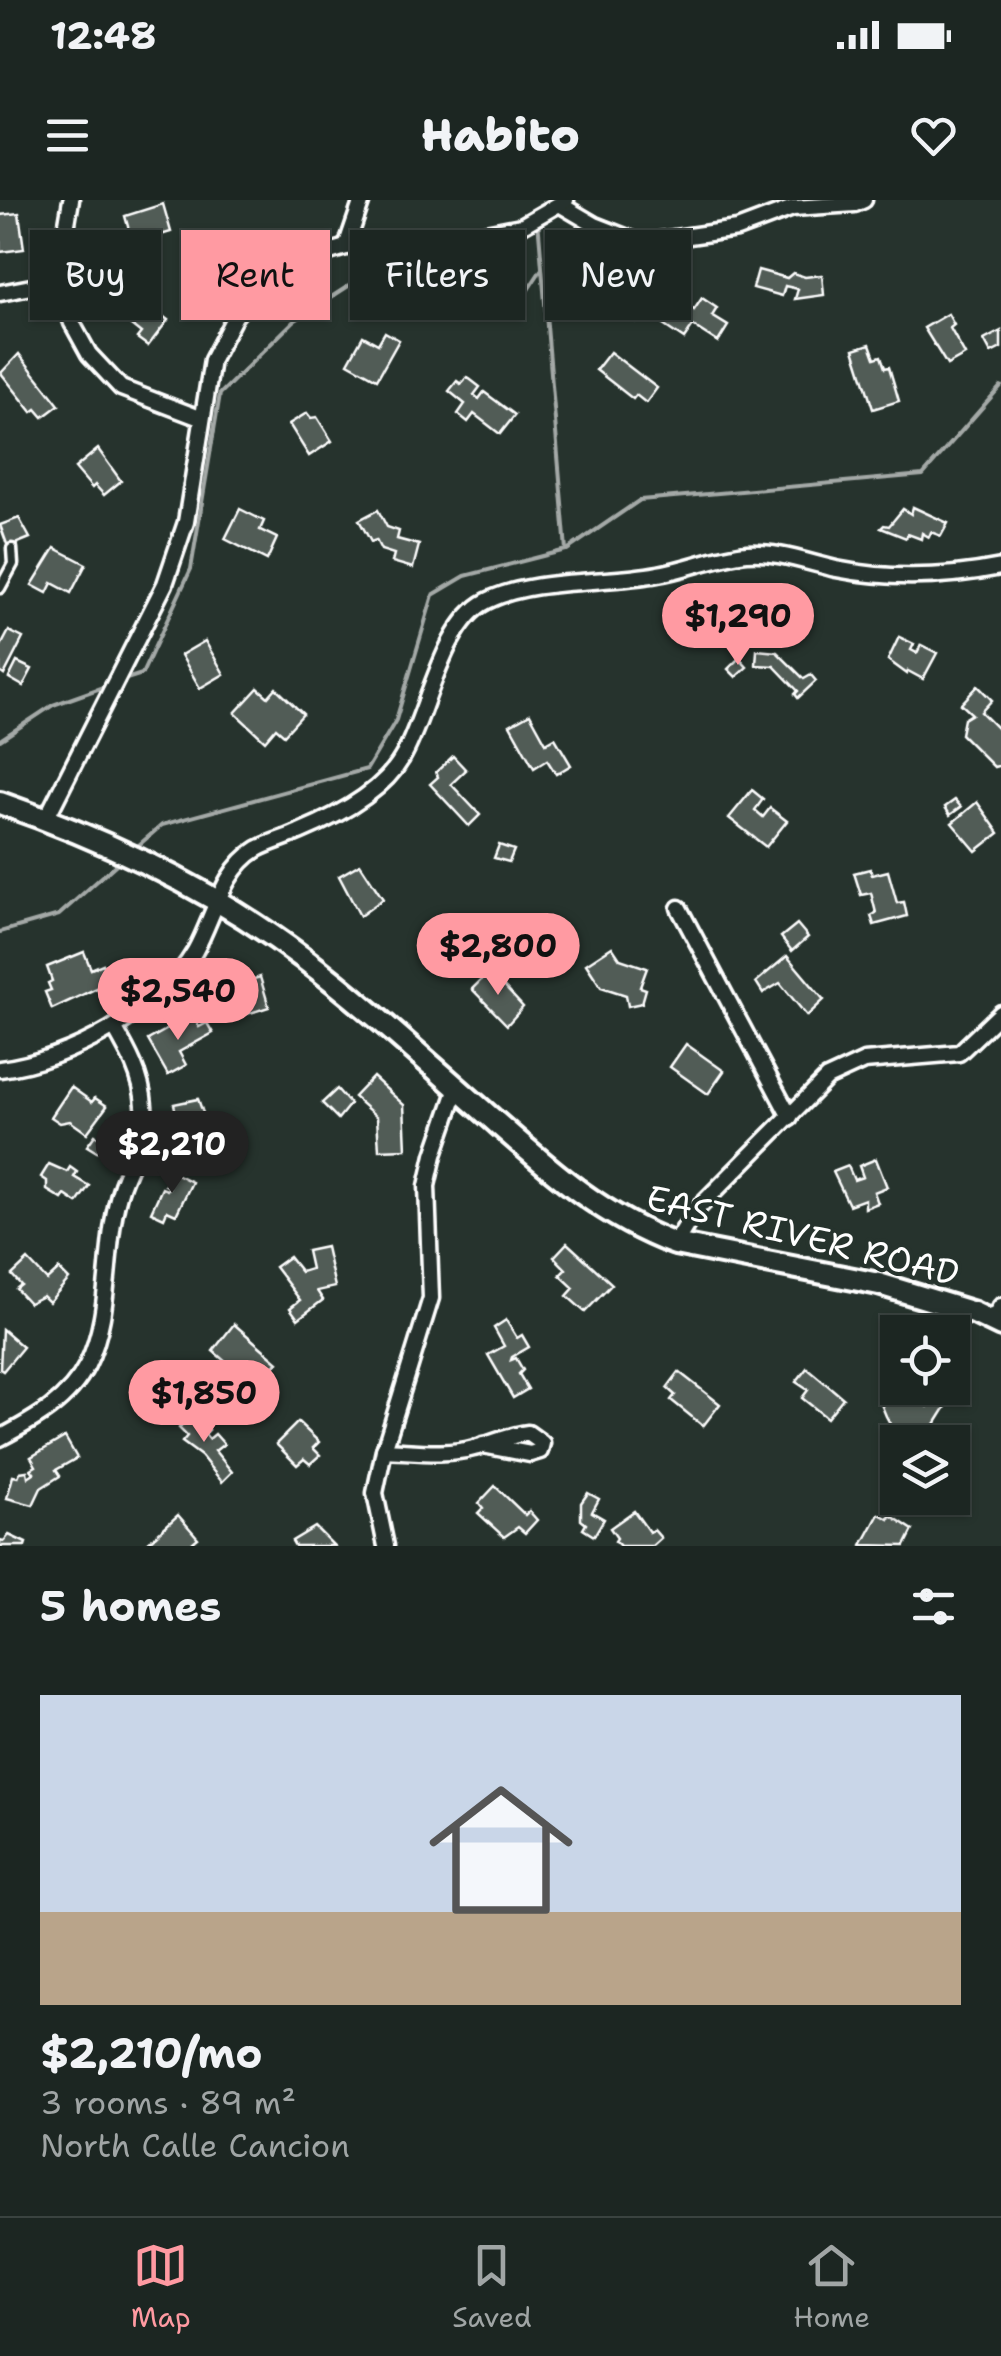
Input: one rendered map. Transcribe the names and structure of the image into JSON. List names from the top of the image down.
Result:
{
  "streets": {
    "street": ["EAST RIVER ROAD"]
  },
  "page": {
    "status": "12:48",
    "header": "Habito",
    "chip": [
      "Buy",
      "Rent",
      "Filters",
      "New"
    ],
    "price": [
      "$1,290",
      "$2,800",
      "$2,540",
      "$2,210",
      "$1,850"
    ],
    "heading": "5 homes",
    "list": [
      {
        "name": "$2,210/mo",
        "note": "3 rooms · 89 m² · North Calle Cancion"
      }
    ],
    "tabs": ["Map", "Saved", "Home"]
  }
}
